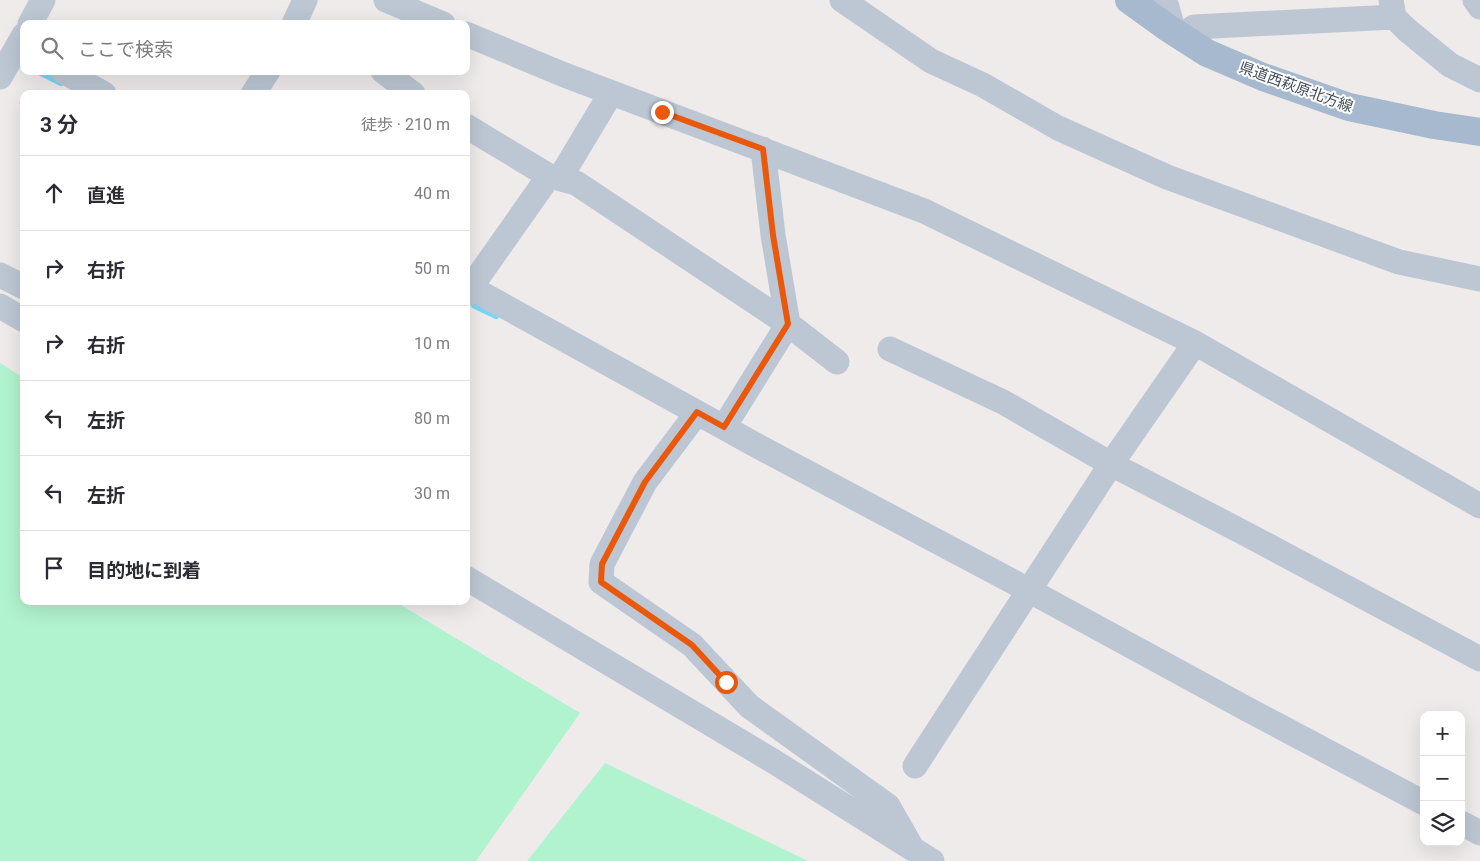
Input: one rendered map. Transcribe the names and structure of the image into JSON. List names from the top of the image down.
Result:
{
  "streets": {
    "main road": ["県道西萩原北方線"]
  },
  "page": {
    "search": "ここで検索",
    "heading": ["3 分", "徒歩 · 210 m"],
    "list": [
      ["直進", "40 m"],
      ["右折", "50 m"],
      ["右折", "10 m"],
      ["左折", "80 m"],
      ["左折", "30 m"],
      "目的地に到着"
    ],
    "map_buttons": ["+", "−"]
  }
}
